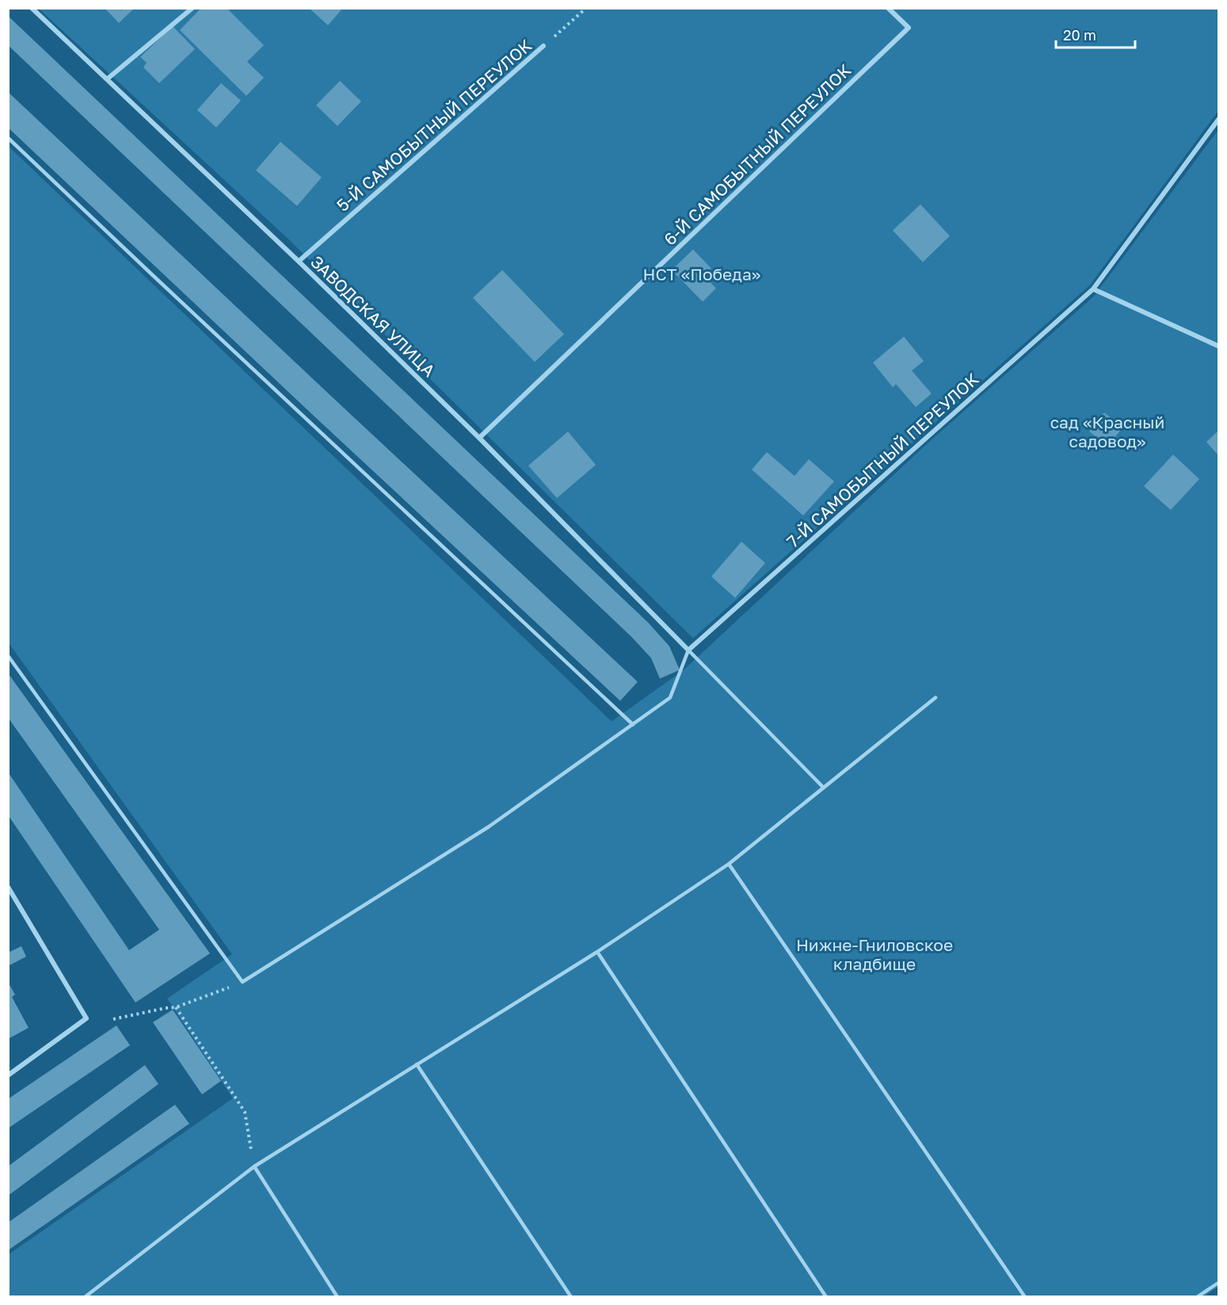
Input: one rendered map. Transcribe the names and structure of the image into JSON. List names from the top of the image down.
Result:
{
  "streets": {
    "street": [
      "5-Й САМОБЫТНЫЙ ПЕРЕУЛОК",
      "6-Й САМОБЫТНЫЙ ПЕРЕУЛОК",
      "ЗАВОДСКАЯ УЛИЦА",
      "7-Й САМОБЫТНЫЙ ПЕРЕУЛОК"
    ]
  },
  "crossings": [
    ["5-Й САМОБЫТНЫЙ ПЕРЕУЛОК", "ЗАВОДСКАЯ УЛИЦА"],
    ["6-Й САМОБЫТНЫЙ ПЕРЕУЛОК", "ЗАВОДСКАЯ УЛИЦА"],
    ["ЗАВОДСКАЯ УЛИЦА", "7-Й САМОБЫТНЫЙ ПЕРЕУЛОК"]
  ],
  "parks": ["НСТ «Победа»", "сад «Красный садовод»", "Нижне-Гниловское кладбище"],
  "scale_bar": "20 m"
}
